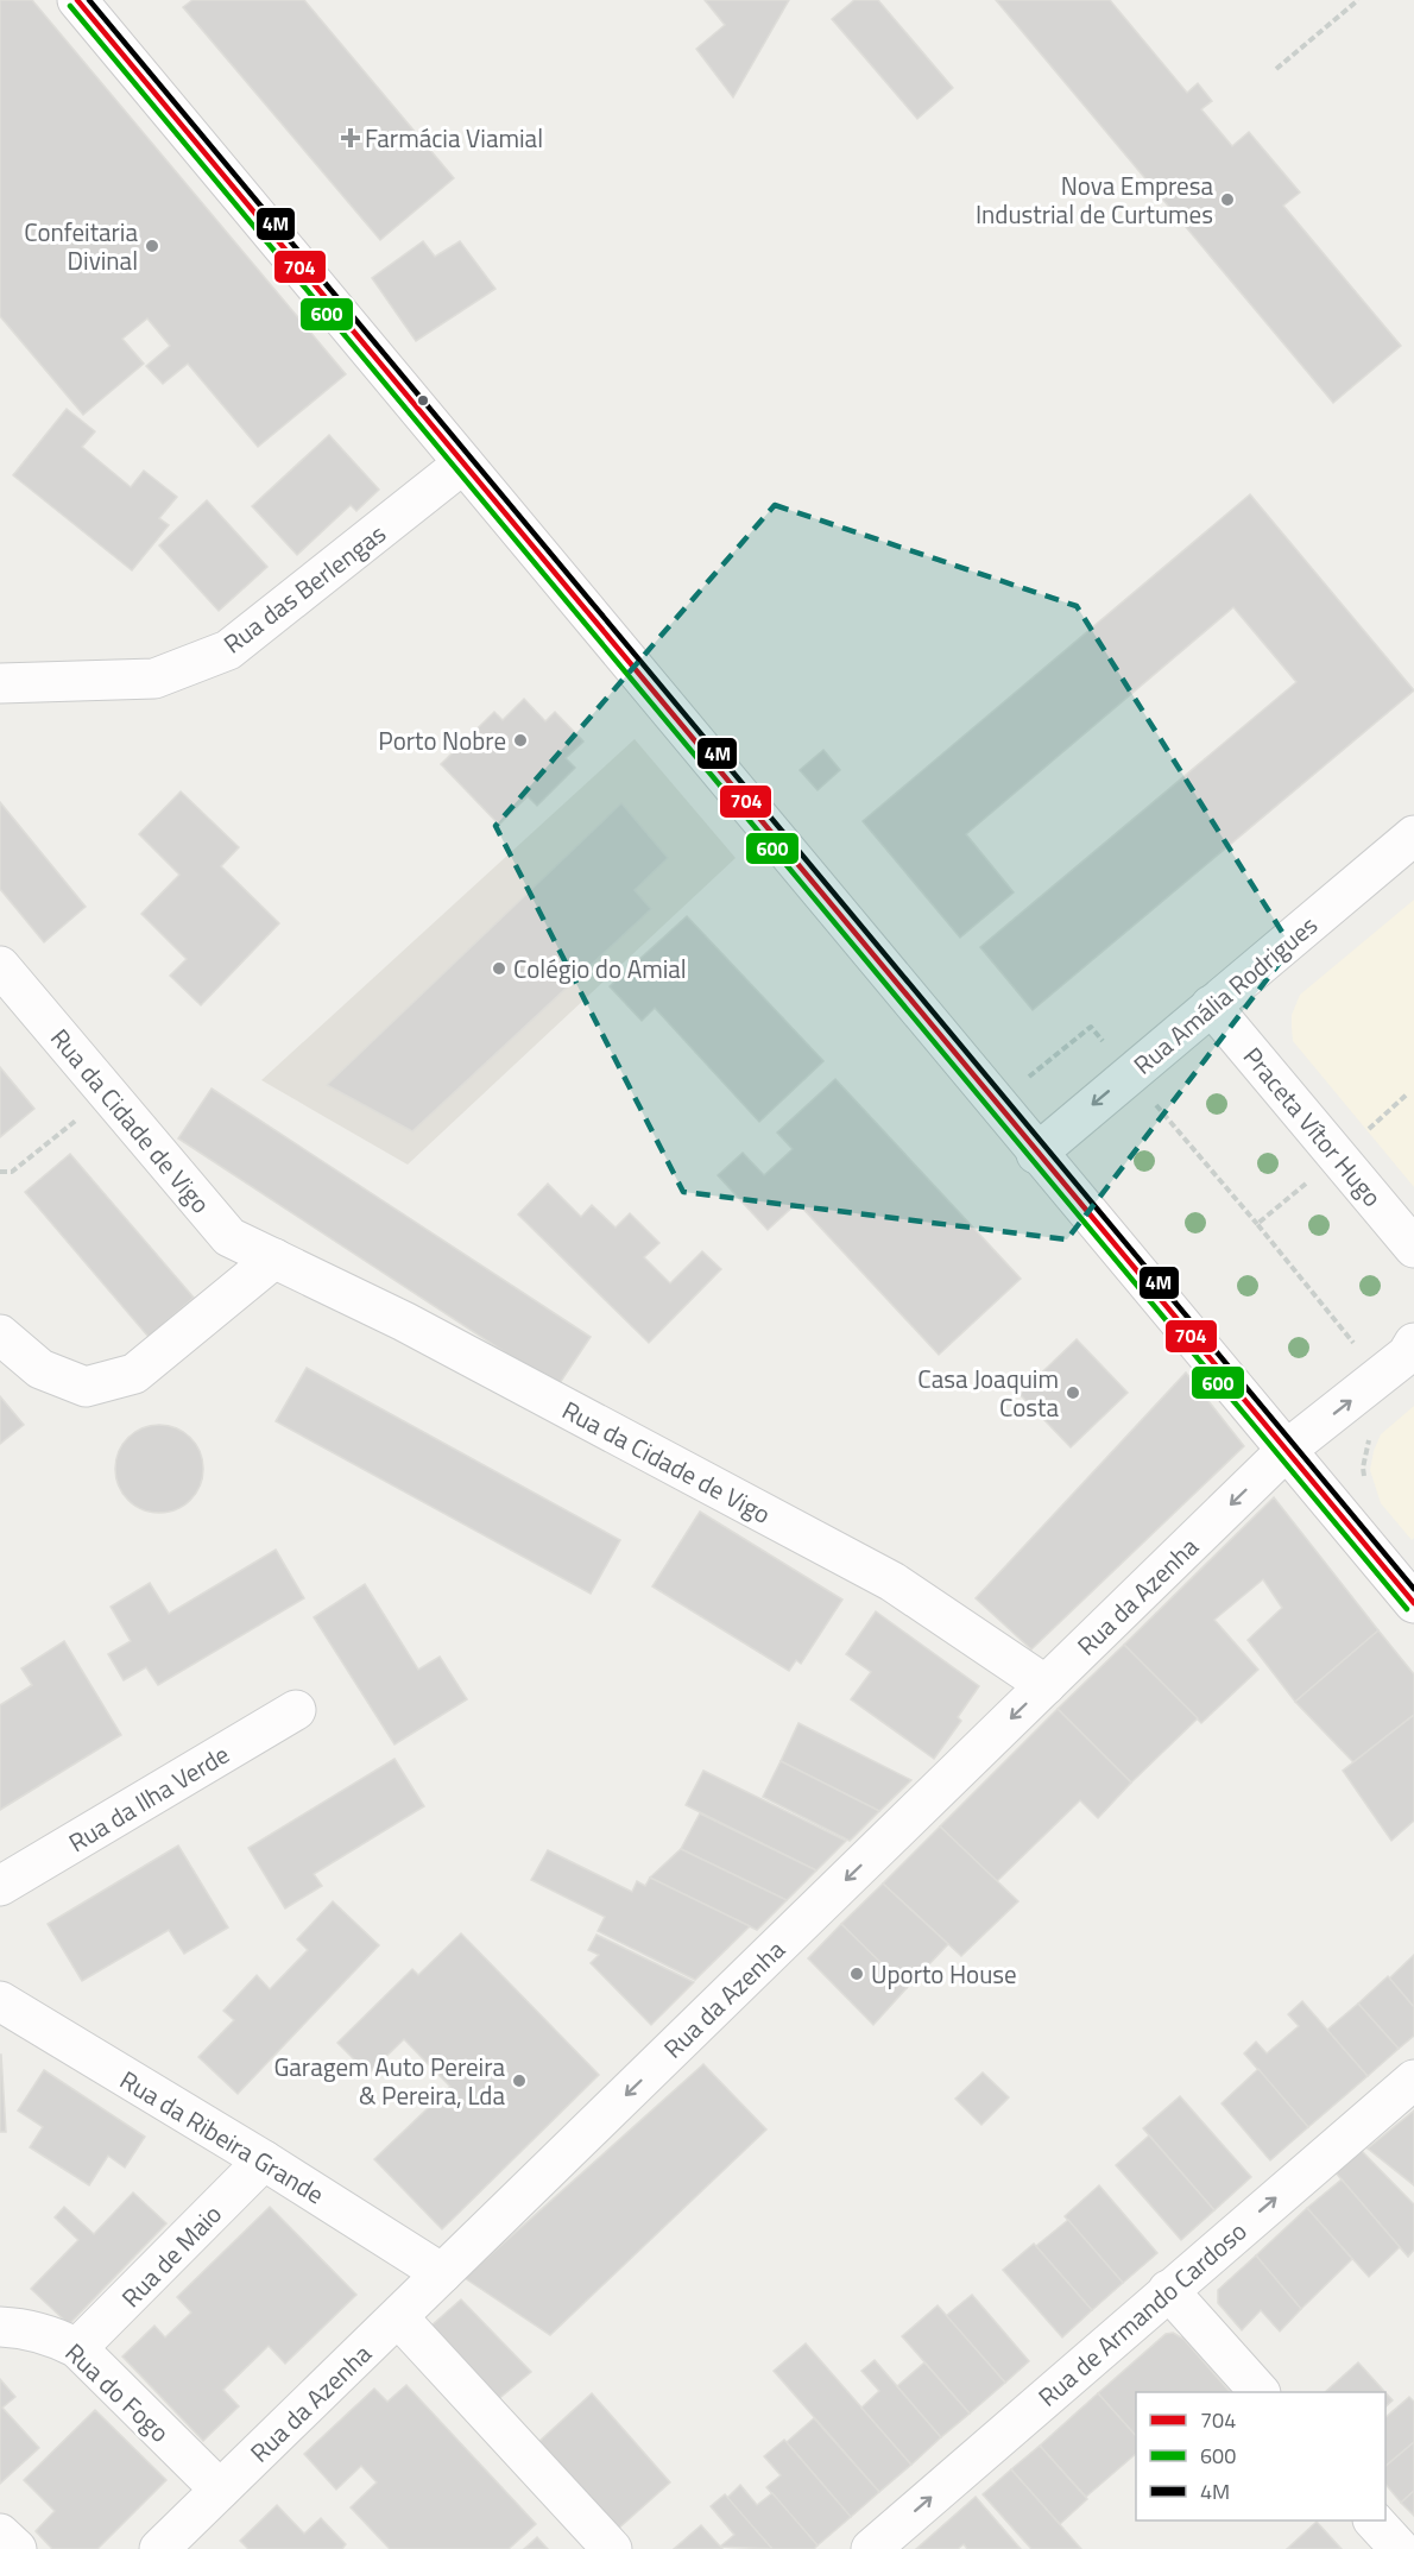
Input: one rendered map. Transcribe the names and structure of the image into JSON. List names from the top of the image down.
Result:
{
  "streets": {
    "street": [
      "Rua das Berlengas",
      "Rua Amália Rodrigues",
      "Rua da Cidade de Vigo",
      "Praceta Vítor Hugo",
      "Rua da Azenha",
      "Rua da Ilha Verde",
      "Rua da Ribeira Grande",
      "Rua de Maio",
      "Rua de Armando Cardoso",
      "Rua do Fogo"
    ]
  },
  "crossings": [
    ["Rua Amália Rodrigues", "Praceta Vítor Hugo"],
    ["Rua da Cidade de Vigo", "Rua da Azenha"],
    ["Rua da Azenha", "Rua da Ribeira Grande"],
    ["Rua da Azenha", "Rua do Fogo"],
    ["Rua da Ribeira Grande", "Rua de Maio"],
    ["Rua de Maio", "Rua do Fogo"]
  ],
  "one_way": ["Rua Amália Rodrigues", "Rua da Azenha", "Rua de Armando Cardoso"],
  "places": {
    "health": ["Farmácia Viamial"],
    "other": [
      "Nova Empresa Industrial de Curtumes",
      "Confeitaria Divinal",
      "Porto Nobre",
      "Colégio do Amial",
      "Casa Joaquim Costa",
      "Uporto House",
      "Garagem Auto Pereira & Pereira, Lda"
    ]
  },
  "lines": ["transit line 704", "transit line 4M", "transit line 600"],
  "legend": ["704", "600", "4M"]
}
